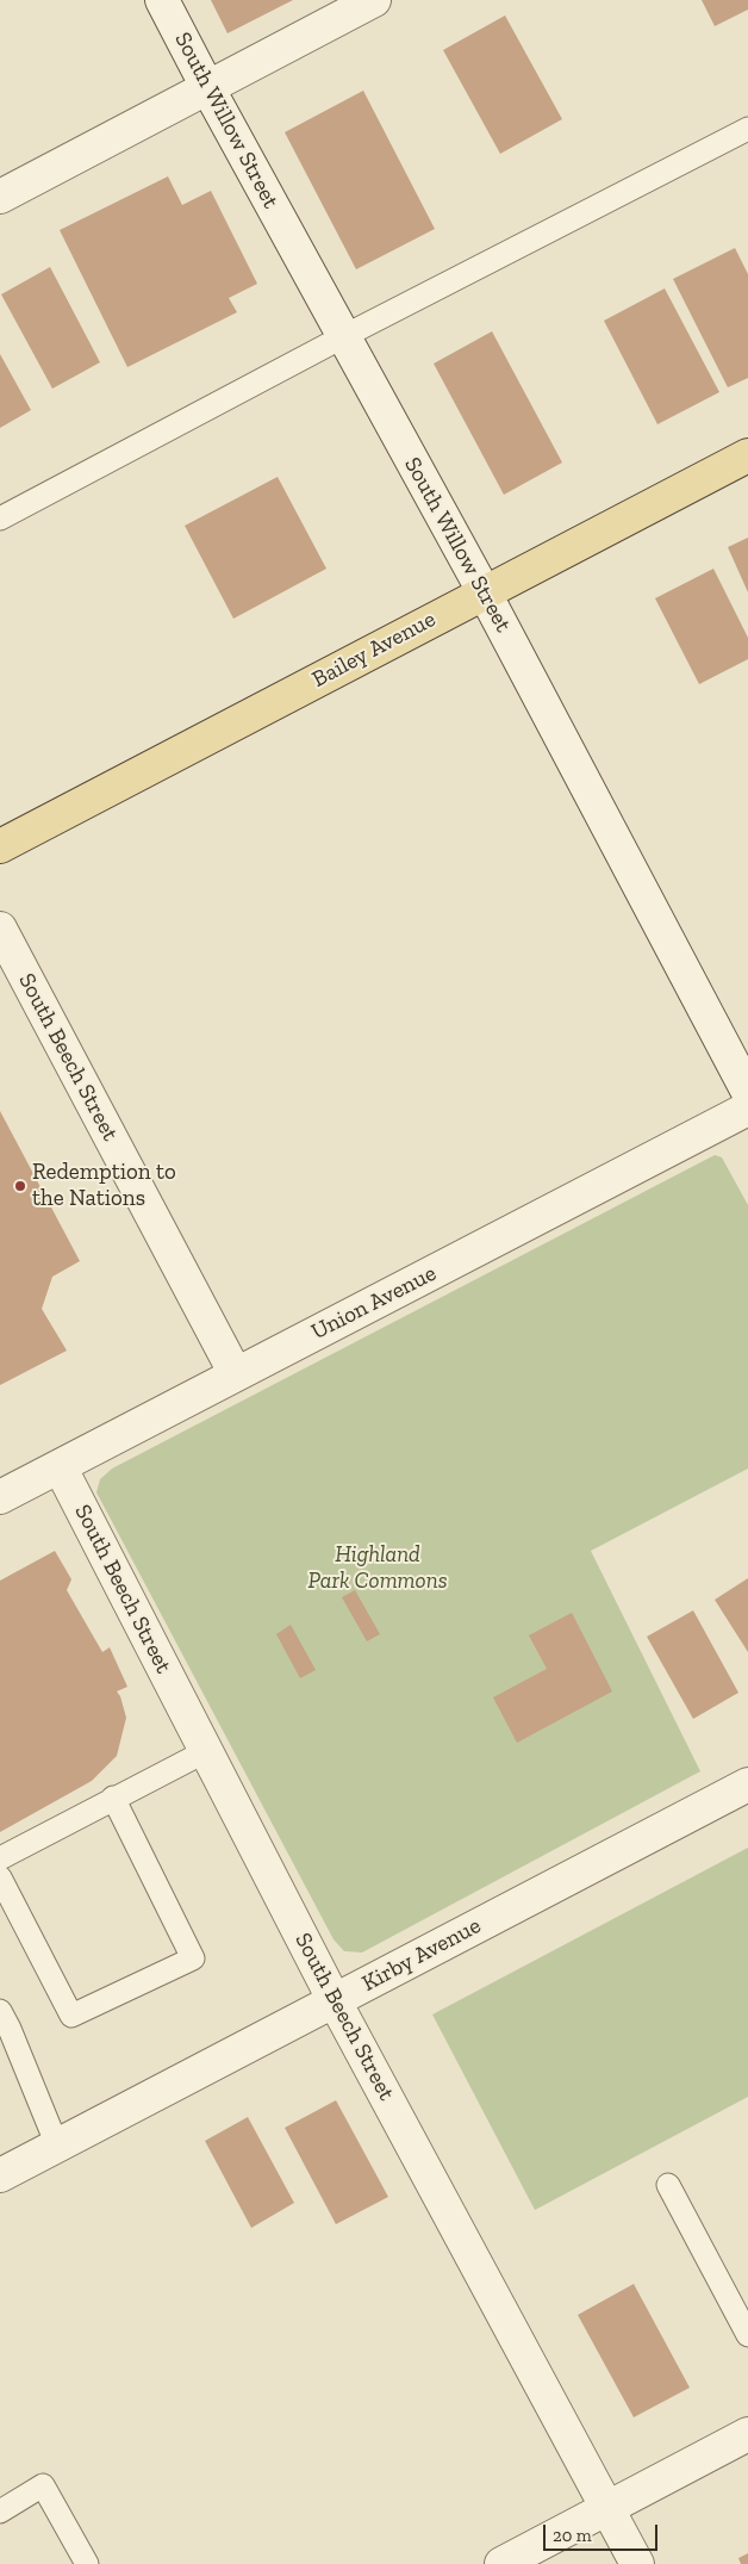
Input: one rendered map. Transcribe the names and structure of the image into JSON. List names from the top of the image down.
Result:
{
  "streets": {
    "main road": ["Bailey Avenue"],
    "street": [
      "South Willow Street",
      "South Beech Street",
      "Union Avenue",
      "Kirby Avenue"
    ]
  },
  "crossings": [
    ["South Willow Street", "Bailey Avenue"],
    ["South Beech Street", "Union Avenue"],
    ["South Beech Street", "Kirby Avenue"]
  ],
  "parks": ["Highland Park Commons"],
  "places": ["Redemption to the Nations"],
  "scale_bar": "20 m"
}
